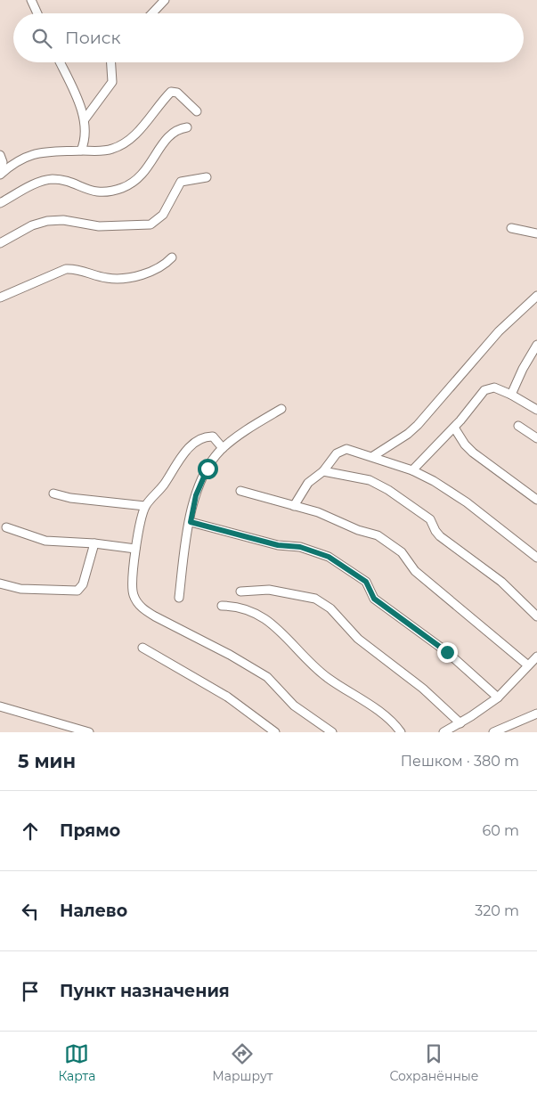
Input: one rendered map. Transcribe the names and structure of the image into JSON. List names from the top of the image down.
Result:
{
  "page": {
    "search": "Поиск",
    "heading": ["5 мин", "Пешком · 380 m"],
    "list": [
      ["Прямо", "60 m"],
      ["Налево", "320 m"],
      "Пункт назначения"
    ],
    "nav": ["Карта", "Маршрут", "Сохранённые"]
  }
}
